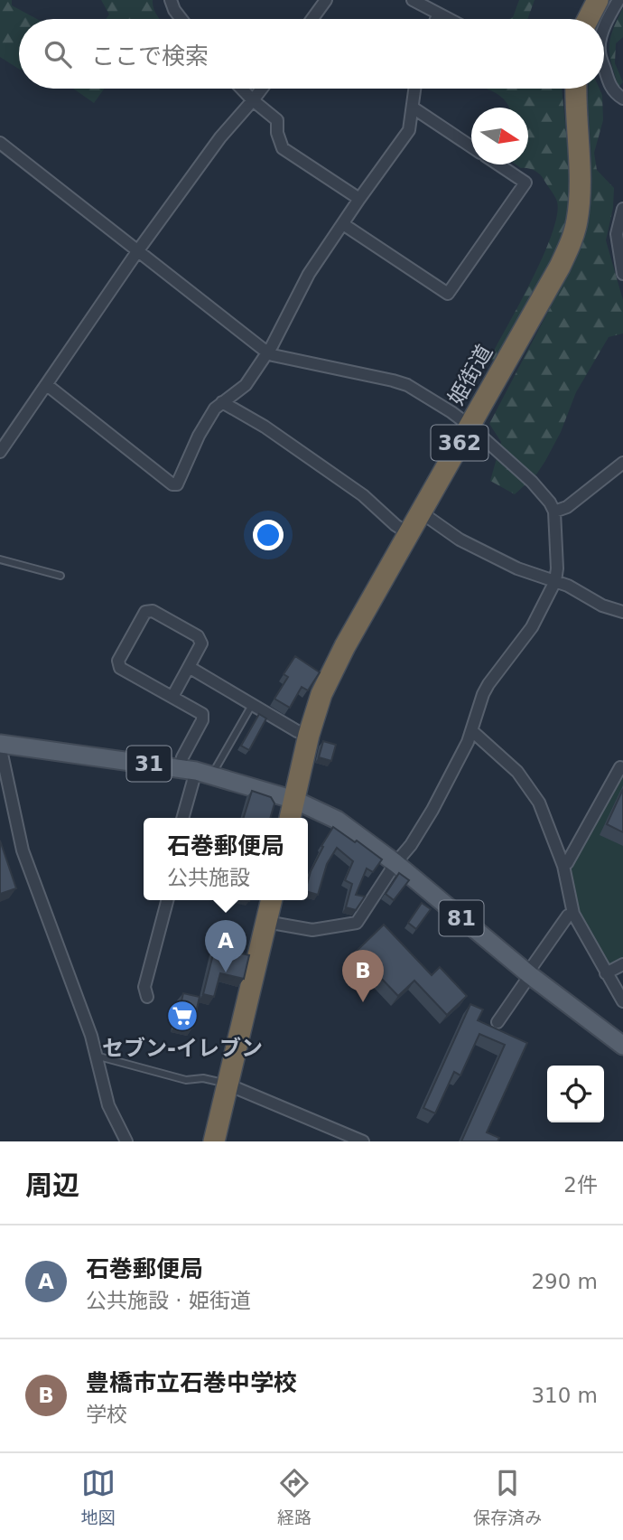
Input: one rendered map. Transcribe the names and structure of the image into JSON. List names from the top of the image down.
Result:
{
  "streets": {
    "highway": ["姫街道", "362"],
    "main road": ["31", "81"]
  },
  "crossings": [
    ["姫街道", "31"],
    ["姫街道", "81"],
    ["31", "81"]
  ],
  "places": {
    "supermarket": ["セブン-イレブン"]
  },
  "north": "right",
  "page": {
    "search": "ここで検索",
    "popup": ["石巻郵便局", "公共施設"],
    "pins": ["A", "B"],
    "heading": ["周辺", "2件"],
    "list": [
      {
        "mark": "A",
        "name": "石巻郵便局",
        "note": "公共施設 · 姫街道",
        "value": "290 m"
      },
      {
        "mark": "B",
        "name": "豊橋市立石巻中学校",
        "note": "学校",
        "value": "310 m"
      }
    ],
    "nav": ["地図", "経路", "保存済み"]
  }
}
